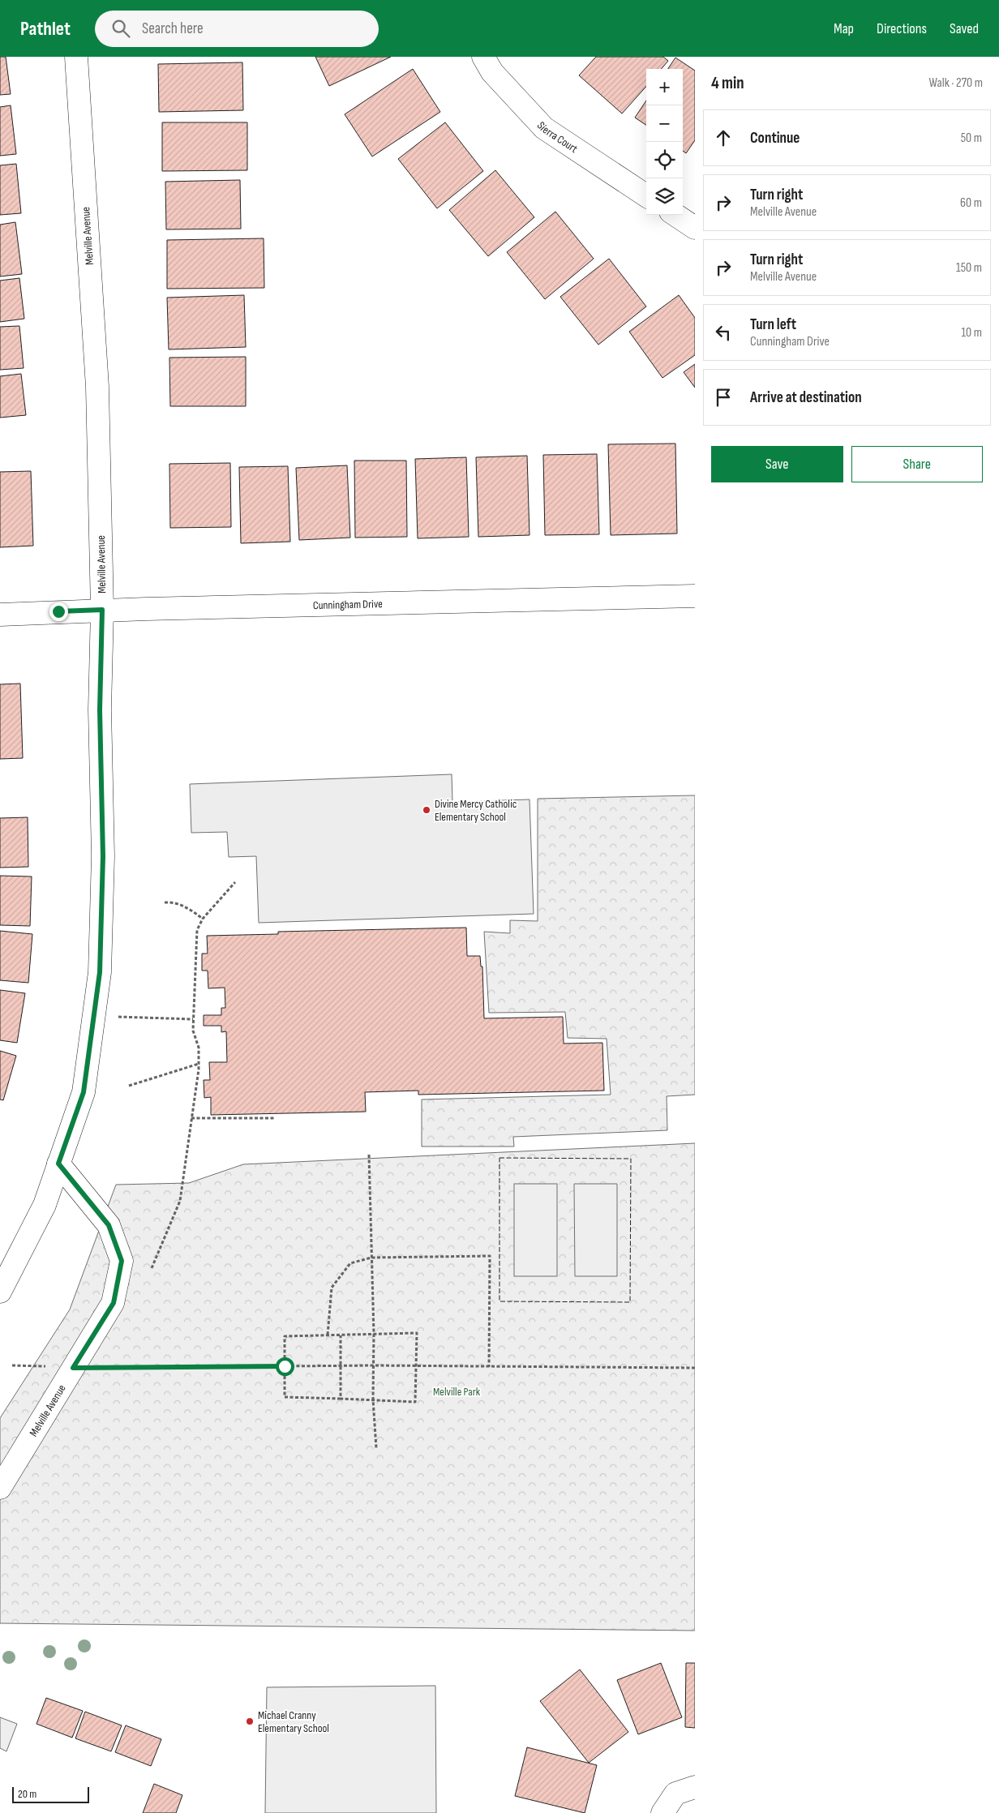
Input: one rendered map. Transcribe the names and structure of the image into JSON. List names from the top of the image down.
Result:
{
  "streets": {
    "street": ["Sierra Court", "Melville Avenue", "Cunningham Drive"]
  },
  "crossings": [
    ["Melville Avenue", "Cunningham Drive"]
  ],
  "parks": ["Melville Park"],
  "places": ["Divine Mercy Catholic Elementary School", "Michael Cranny Elementary School"],
  "scale_bar": "20 m",
  "page": {
    "header": "Pathlet",
    "search": "Search here",
    "nav": ["Map", "Directions", "Saved"],
    "heading": ["4 min", "Walk · 270 m"],
    "map_buttons": ["+", "−"],
    "list": [
      ["Continue", "50 m"],
      ["Turn right", "Melville Avenue", "60 m"],
      ["Turn right", "Melville Avenue", "150 m"],
      ["Turn left", "Cunningham Drive", "10 m"],
      "Arrive at destination"
    ],
    "buttons": ["Save", "Share"],
    "scale": "20 m"
  }
}
